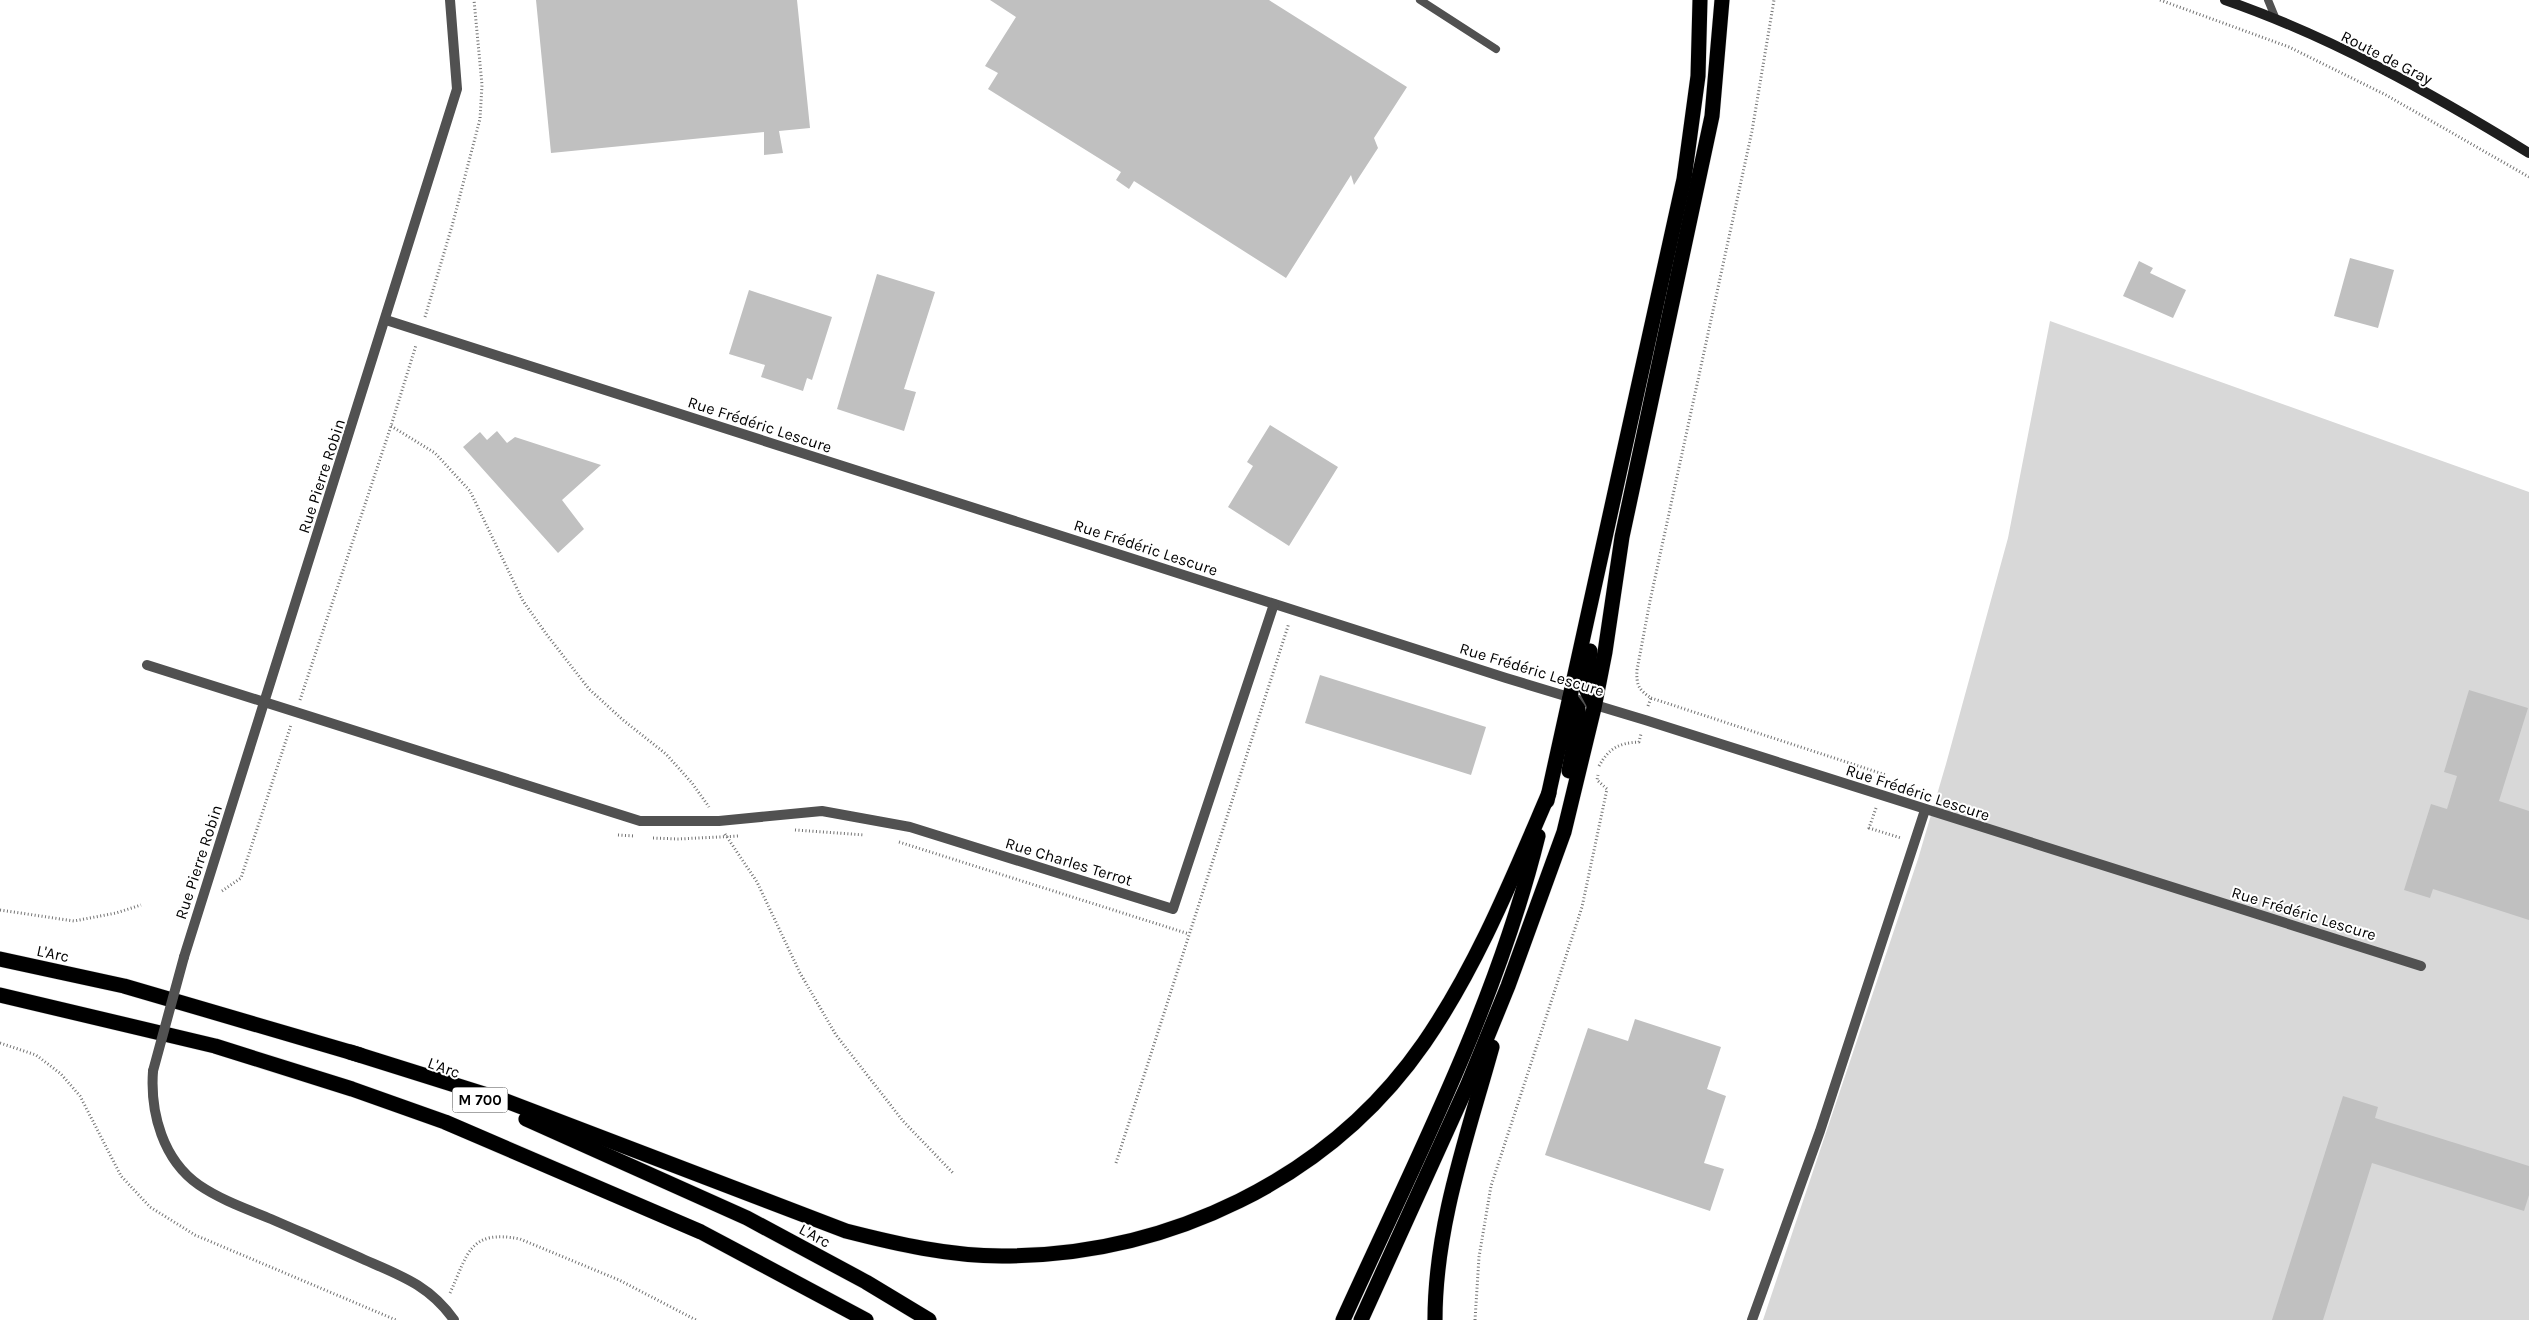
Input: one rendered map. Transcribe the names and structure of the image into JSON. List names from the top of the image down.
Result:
{
  "streets": {
    "highway": ["L'Arc", "M 700"],
    "main road": ["Route de Gray"],
    "street": ["Rue Frédéric Lescure", "Rue Pierre Robin", "Rue Charles Terrot"]
  },
  "crossings": [
    ["Rue Frédéric Lescure", "Rue Pierre Robin"],
    ["Rue Frédéric Lescure", "Rue Charles Terrot"],
    ["Rue Pierre Robin", "Rue Charles Terrot"]
  ]
}
